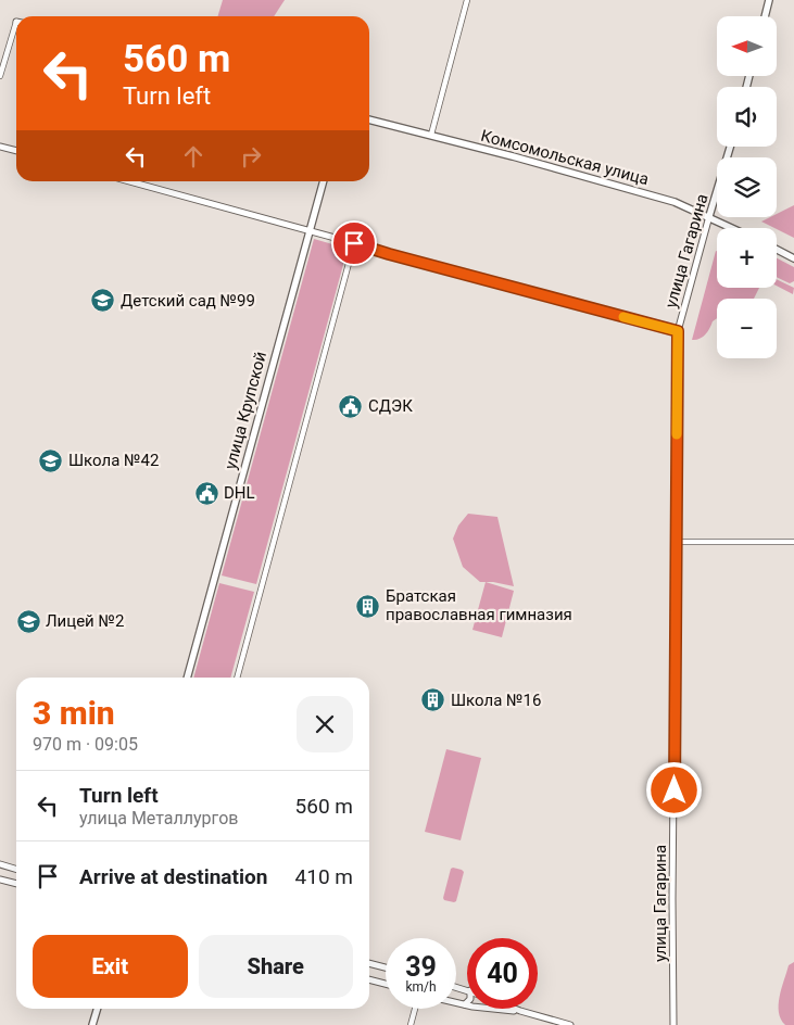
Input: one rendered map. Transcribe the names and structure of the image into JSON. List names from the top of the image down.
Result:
{
  "streets": {
    "main road": ["Комсомольская улица", "улица Гагарина", "улица Крупской"]
  },
  "crossings": [
    ["Комсомольская улица", "улица Гагарина"]
  ],
  "places": {
    "school or university": ["Детский сад №99", "Школа №42", "Лицей №2"],
    "public building": ["СДЭК", "DHL"],
    "building": ["Братская православная гимназия", "Школа №16"]
  },
  "north": "left",
  "page": {
    "map_buttons": ["+", "−"],
    "turn": ["560 m", "Turn left"],
    "heading": ["3 min", "970 m · 09:05"],
    "list": [
      {
        "name": "Turn left",
        "note": "улица Металлургов",
        "value": "560 m"
      },
      {
        "name": "Arrive at destination",
        "value": "410 m"
      }
    ],
    "buttons": ["Exit", "Share"],
    "speed": "39 km/h",
    "limit": "40"
  }
}
